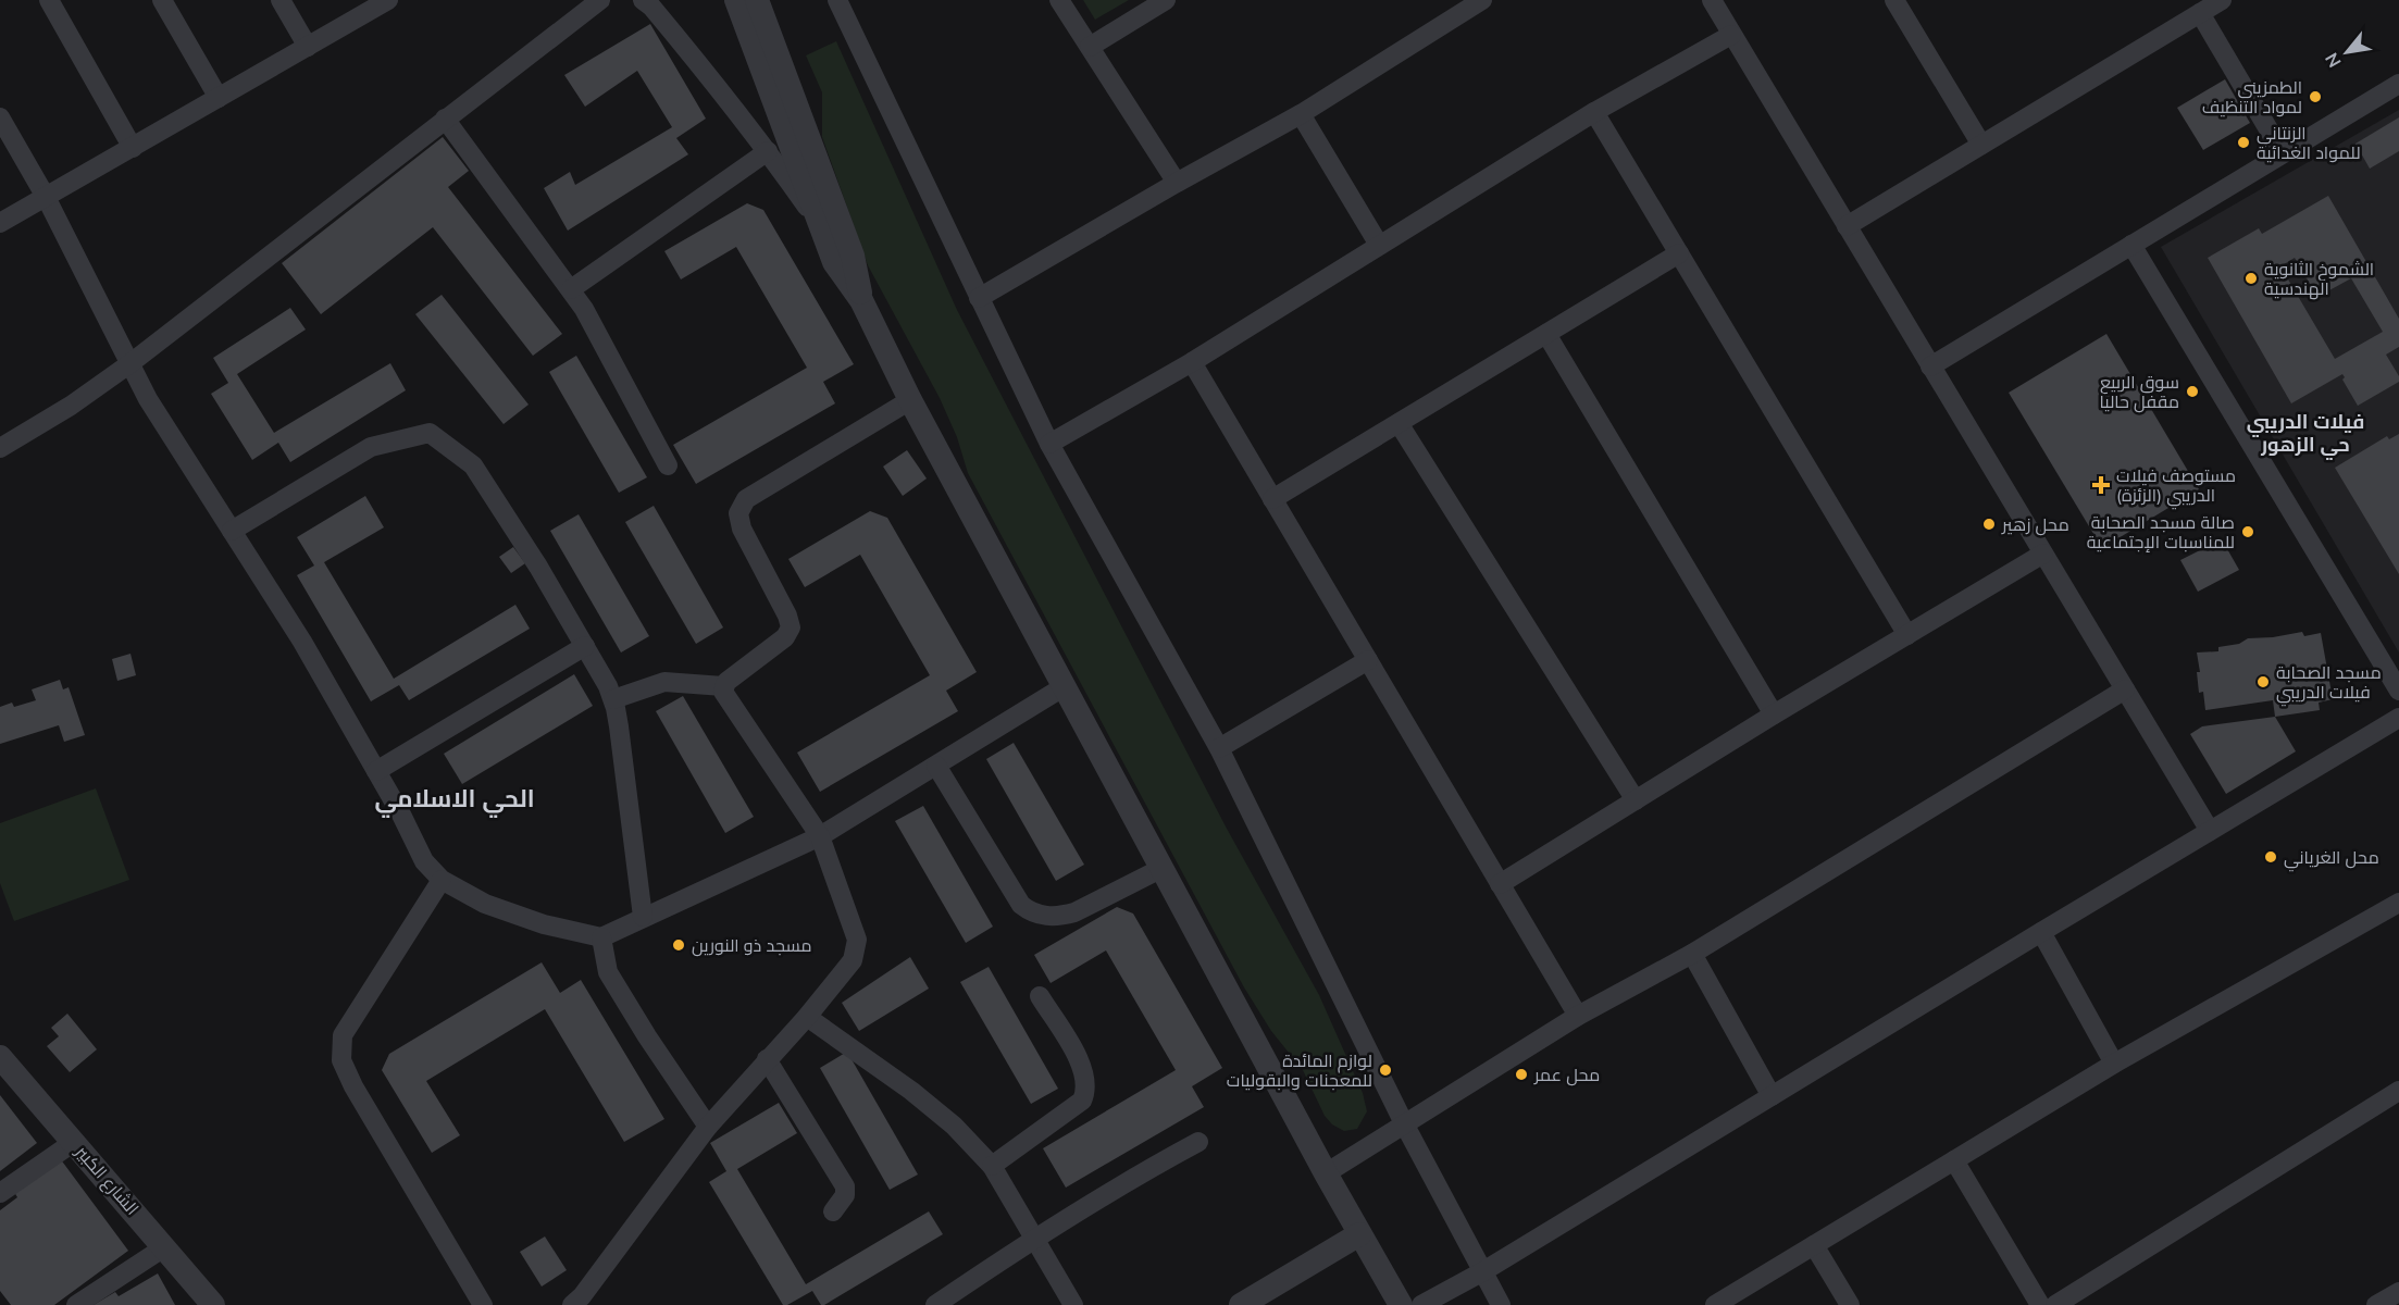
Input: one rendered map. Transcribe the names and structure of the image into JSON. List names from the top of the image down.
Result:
{
  "streets": {
    "street": ["الشارع الكبير"]
  },
  "districts": ["فيلات الدريبي حي الزهور", "الحي الاسلامي"],
  "places": {
    "other": [
      "الطمزيني لمواد التنظيف",
      "الزنتاني للمواد الغدائية",
      "الشموخ الثانوية الهندسية",
      "سوق الربيع مقفل حاليا",
      "محل زهير",
      "صالة مسجد الصحابة للمناسبات الإجتماعية",
      "مسجد الصحابة فيلات الدريبي",
      "محل الغرياني",
      "مسجد ذو النورين",
      "لوازم المائدة للمعجنات والبقوليات",
      "محل عمر"
    ],
    "health": ["مستوصف فيلات الدريبي (الزئزة)"]
  },
  "north": "bottom left"
}
